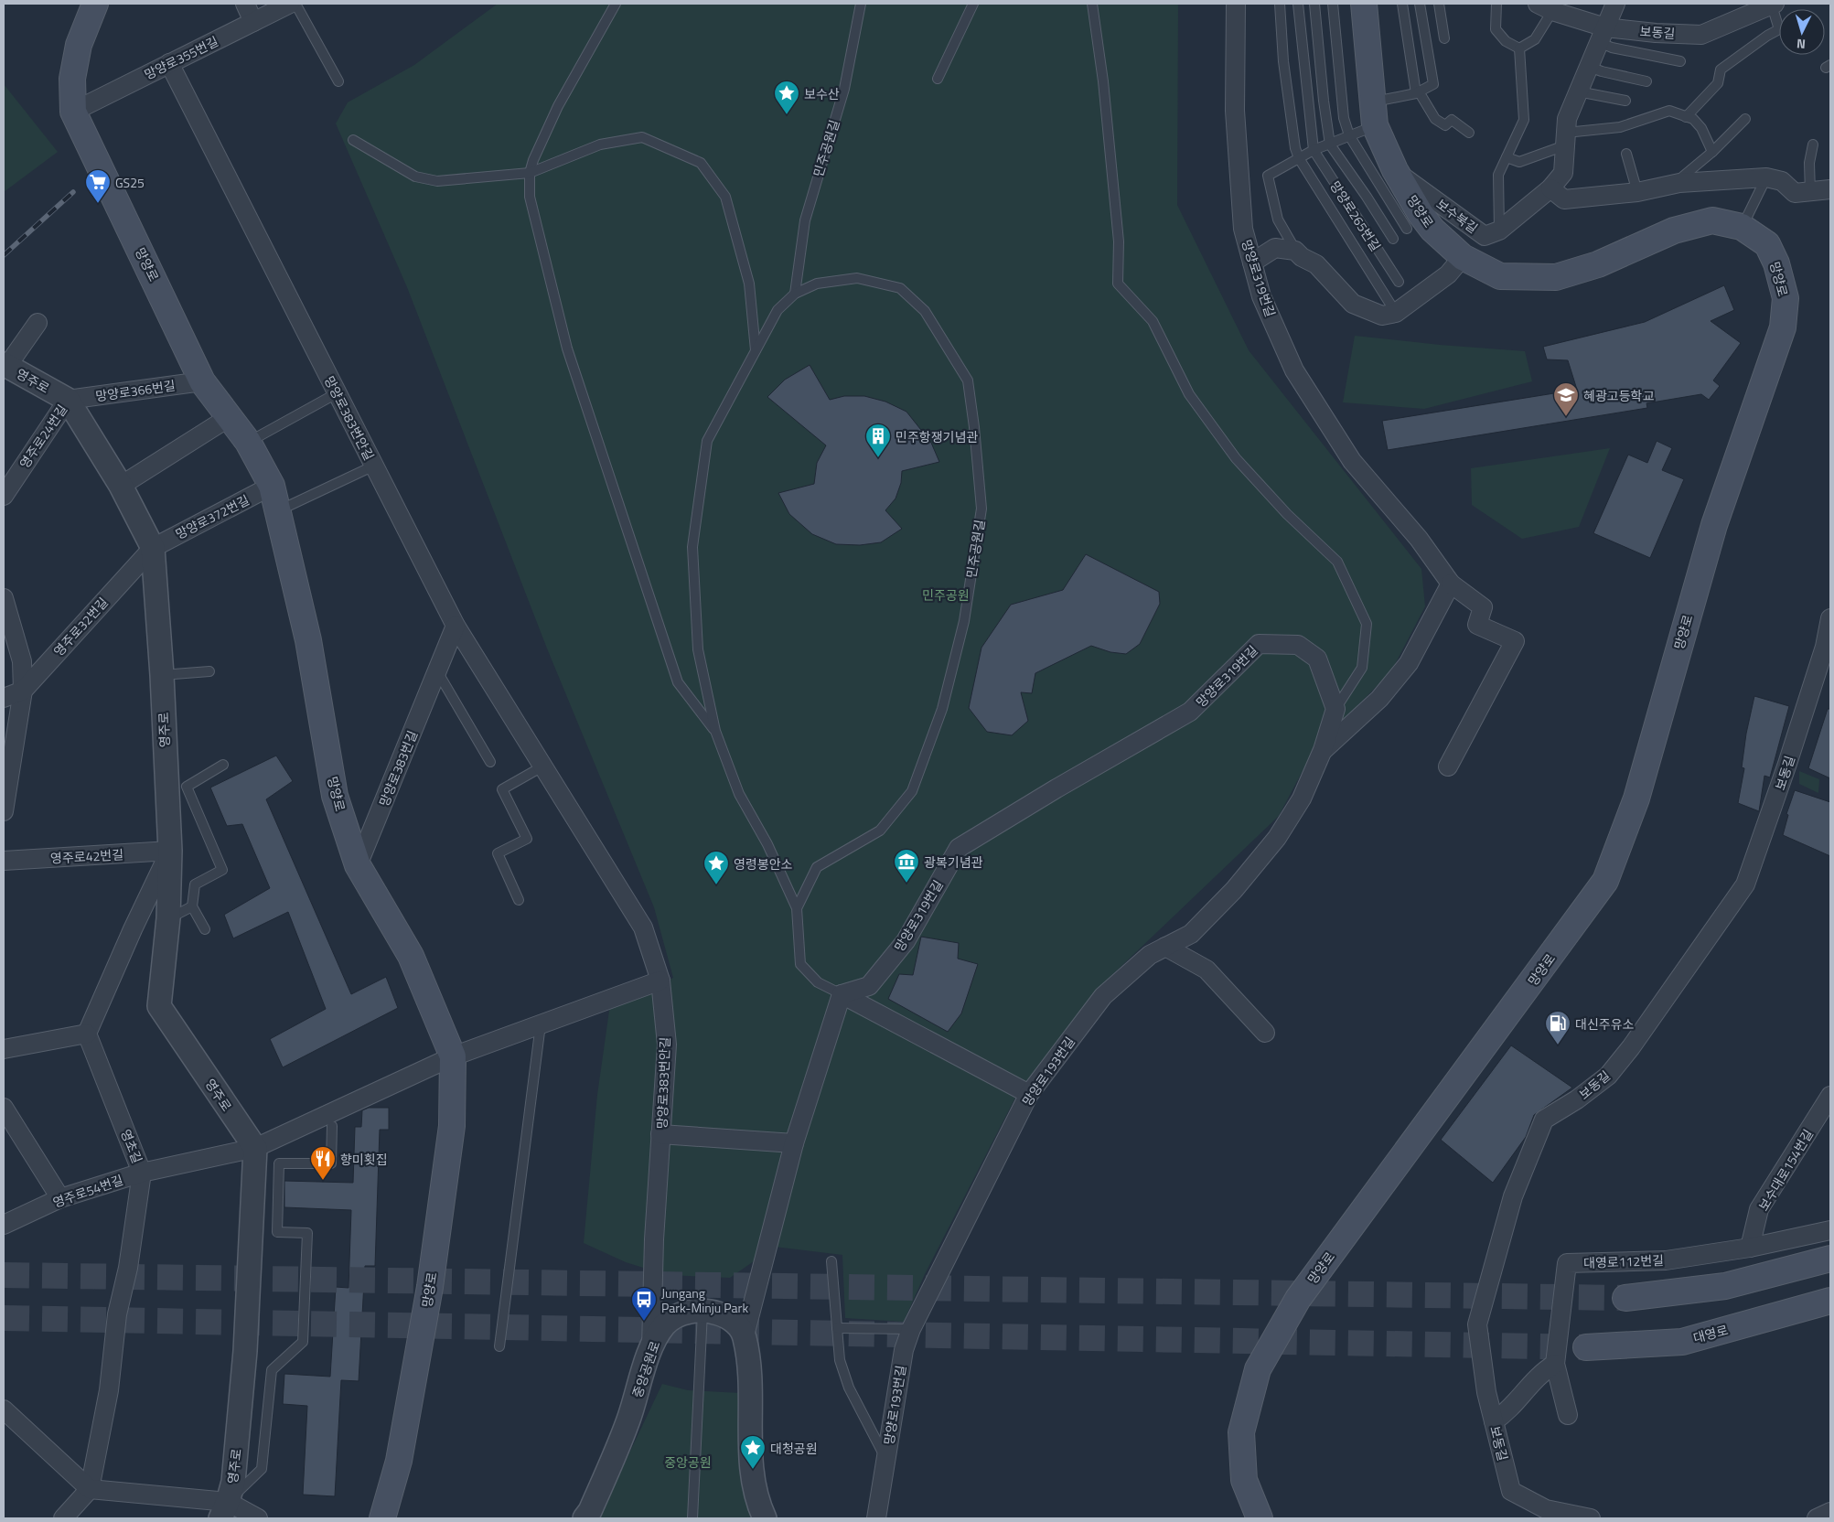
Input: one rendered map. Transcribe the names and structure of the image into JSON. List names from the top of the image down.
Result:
{
  "streets": {
    "main road": ["망양로", "대영로"],
    "street": [
      "보동길",
      "망양로355번길",
      "보수북길",
      "망양로319번길",
      "영주로",
      "망양로366번길",
      "망양로383번안길",
      "영주로24번길",
      "망양로372번길",
      "영주로32번길",
      "망양로383번길",
      "영주로42번길",
      "망양로193번길",
      "영초길",
      "보수대로154번길",
      "영주로54번길",
      "대영로112번길",
      "중앙공원로"
    ],
    "lane": ["민주공원길", "망양로265번길"]
  },
  "crossings": [
    ["망양로355번길", "망양로"],
    ["망양로355번길", "망양로383번안길"],
    ["민주공원길", "망양로319번길"],
    ["망양로", "보수북길"],
    ["망양로", "망양로366번길"],
    ["망양로", "망양로372번길"],
    ["망양로", "망양로383번길"],
    ["망양로", "영주로54번길"],
    ["영주로", "망양로366번길"],
    ["영주로", "영주로24번길"],
    ["영주로", "망양로372번길"],
    ["영주로", "영주로32번길"],
    ["영주로", "영주로42번길"],
    ["영주로", "영주로54번길"],
    ["망양로366번길", "영주로24번길"],
    ["망양로383번안길", "망양로383번길"],
    ["망양로383번안길", "중앙공원로"],
    ["망양로372번길", "영주로32번길"],
    ["영초길", "영주로54번길"],
    ["보수대로154번길", "대영로112번길"]
  ],
  "parks": ["민주공원", "중앙공원"],
  "places": {
    "place": ["보수산", "영령봉안소", "대청공원"],
    "supermarket": ["GS25"],
    "school or university": ["혜광고등학교"],
    "building": ["민주항쟁기념관"],
    "museum": ["광복기념관"],
    "fuel station": ["대신주유소"],
    "restaurant": ["향미횟집"],
    "bus stop": ["Jungang Park-Minju Park"]
  },
  "north": "bottom"
}
